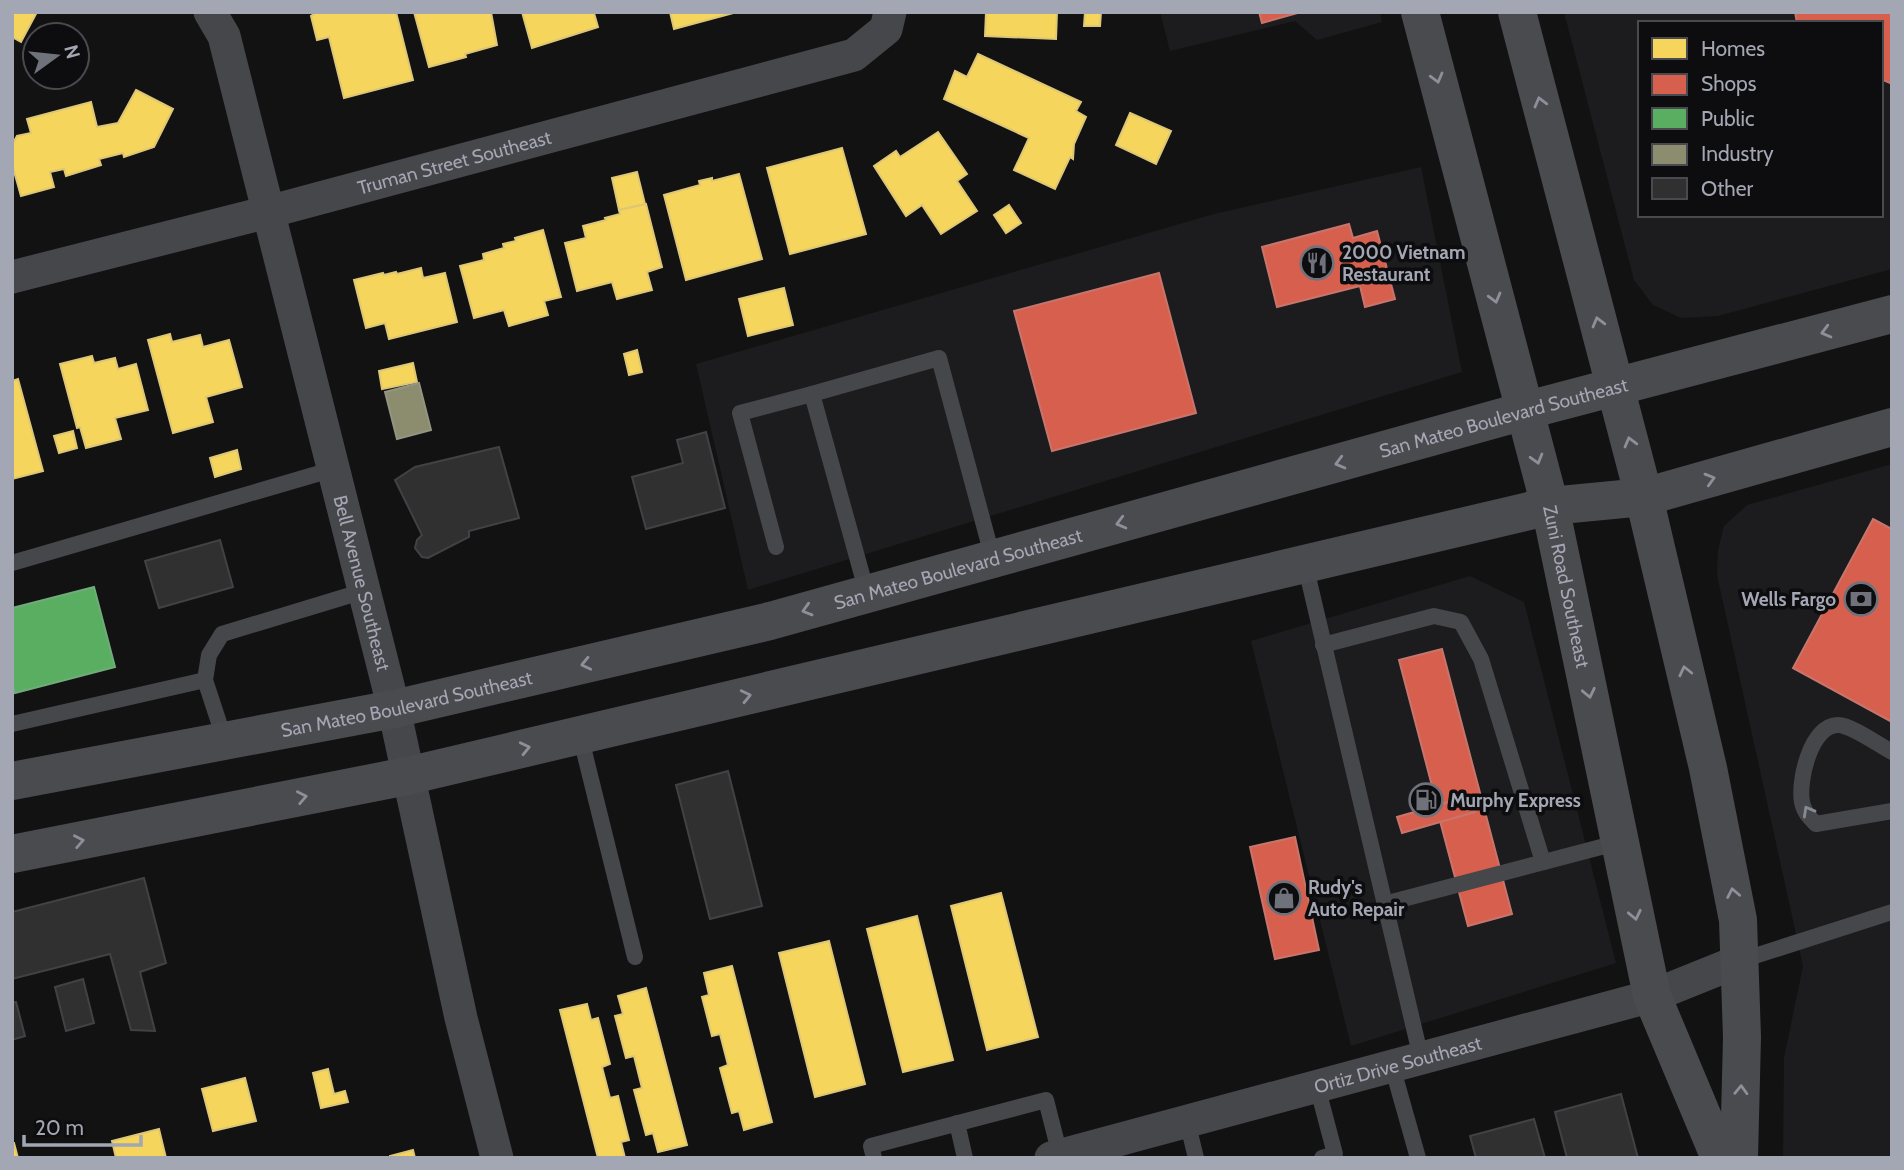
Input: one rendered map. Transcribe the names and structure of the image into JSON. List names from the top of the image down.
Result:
{
  "streets": {
    "main road": ["San Mateo Boulevard Southeast", "Zuni Road Southeast"],
    "street": ["Truman Street Southeast", "Bell Avenue Southeast", "Ortiz Drive Southeast"]
  },
  "crossings": [
    ["Truman Street Southeast", "Bell Avenue Southeast"],
    ["San Mateo Boulevard Southeast", "Bell Avenue Southeast"],
    ["San Mateo Boulevard Southeast", "Zuni Road Southeast"],
    ["Zuni Road Southeast", "Ortiz Drive Southeast"]
  ],
  "places": {
    "restaurant": ["2000 Vietnam Restaurant"],
    "bank": ["Wells Fargo"],
    "fuel station": ["Murphy Express"],
    "shop": ["Rudy's Auto Repair"]
  },
  "legend": [
    "Homes",
    "Shops",
    "Public",
    "Industry",
    "Other"
  ],
  "scale_bar": "20 m",
  "north": "right"
}
